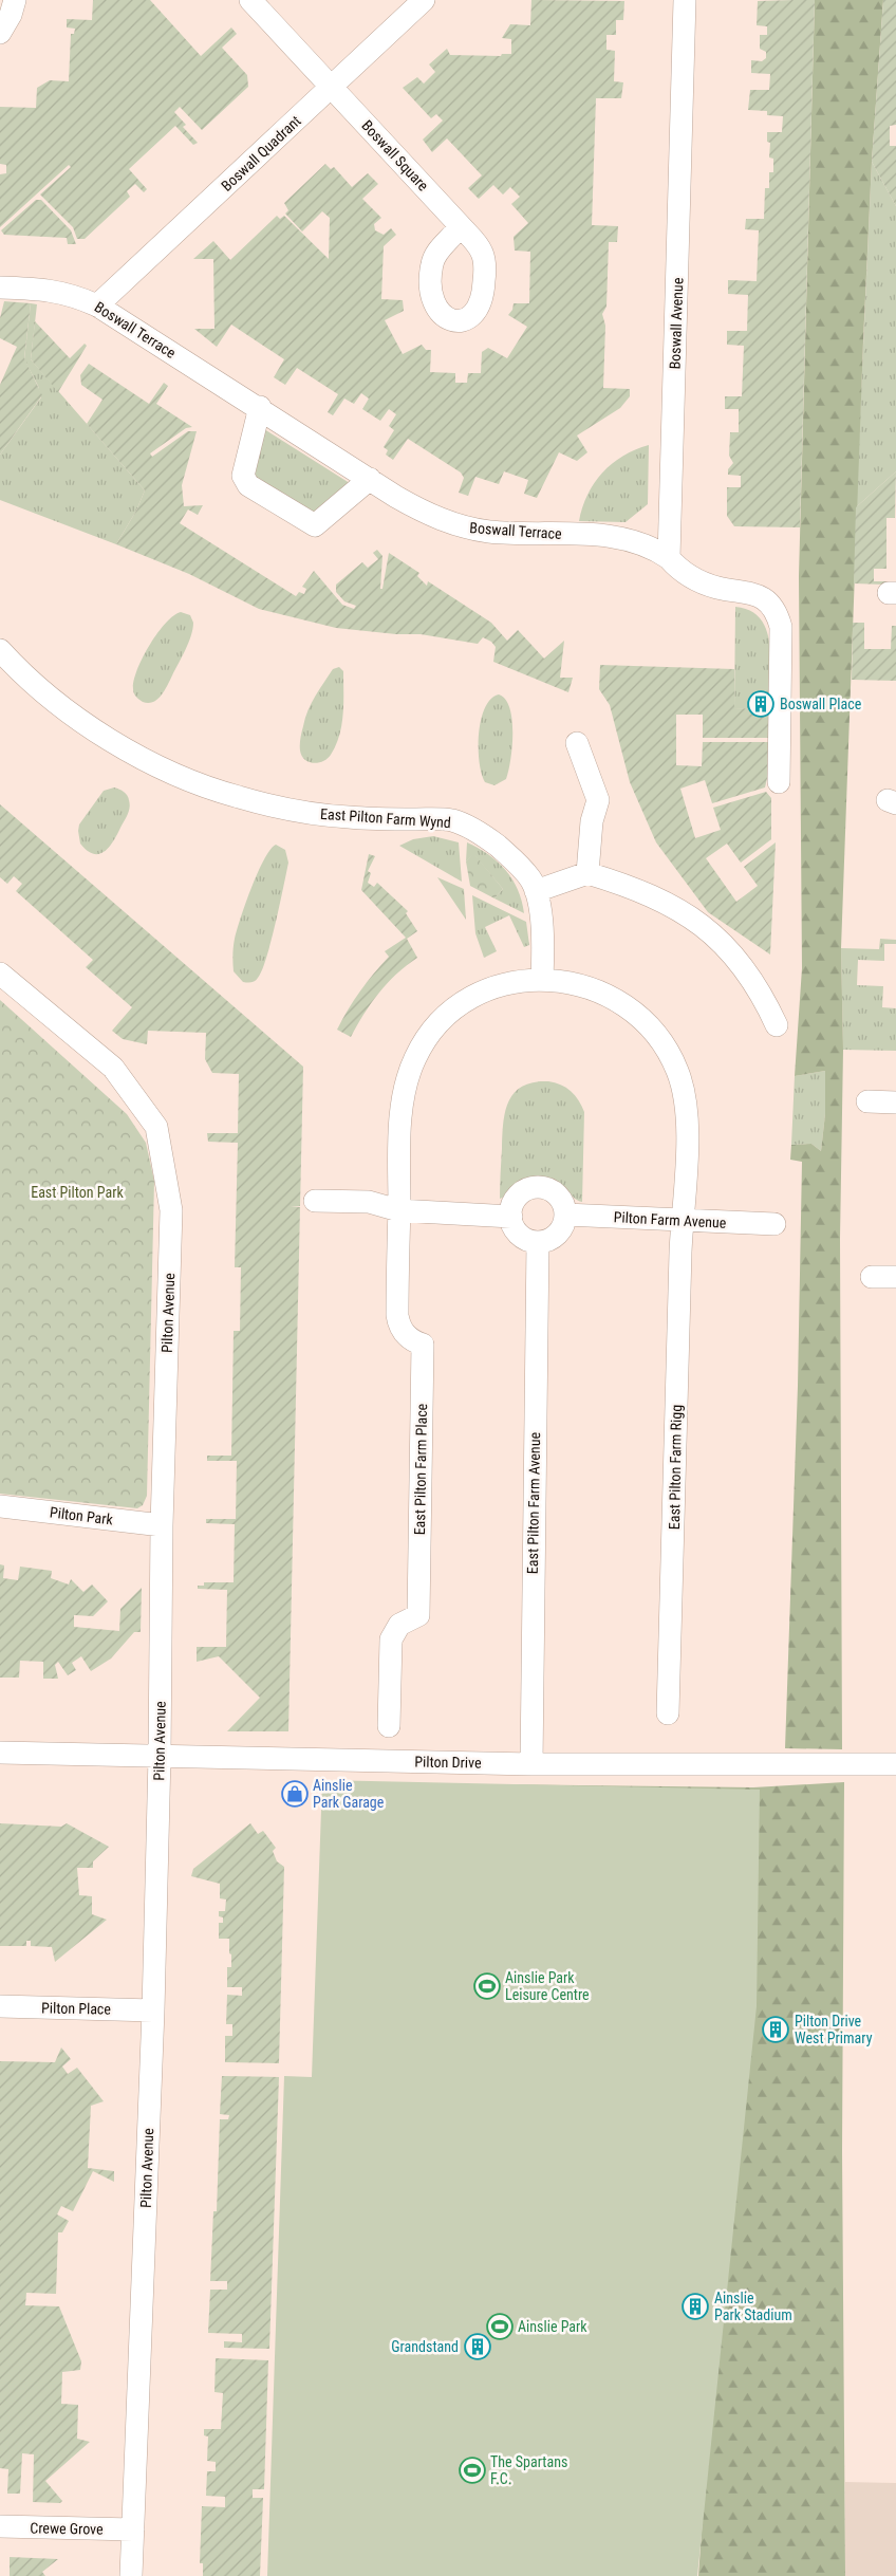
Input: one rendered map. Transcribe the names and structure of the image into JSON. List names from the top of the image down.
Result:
{
  "streets": {
    "street": [
      "Boswall Quadrant",
      "Boswall Square",
      "Boswall Avenue",
      "Boswall Terrace",
      "East Pilton Farm Wynd",
      "Pilton Farm Avenue",
      "Pilton Avenue",
      "East Pilton Farm Rigg",
      "East Pilton Farm Place",
      "East Pilton Farm Avenue",
      "Pilton Park",
      "Pilton Drive",
      "Pilton Place",
      "Crewe Grove"
    ]
  },
  "crossings": [
    ["Boswall Quadrant", "Boswall Square"],
    ["Boswall Quadrant", "Boswall Terrace"],
    ["Boswall Avenue", "Boswall Terrace"],
    ["East Pilton Farm Wynd", "East Pilton Farm Rigg"],
    ["Pilton Farm Avenue", "East Pilton Farm Rigg"],
    ["Pilton Farm Avenue", "East Pilton Farm Avenue"],
    ["Pilton Avenue", "Pilton Park"],
    ["Pilton Avenue", "Pilton Drive"],
    ["Pilton Avenue", "Pilton Place"],
    ["Pilton Avenue", "Crewe Grove"],
    ["East Pilton Farm Rigg", "East Pilton Farm Place"],
    ["East Pilton Farm Avenue", "Pilton Drive"]
  ],
  "parks": ["East Pilton Park"],
  "places": {
    "building": [
      "Boswall Place",
      "Pilton Drive West Primary",
      "Ainslie Park Stadium",
      "Grandstand"
    ],
    "shop": ["Ainslie Park Garage"],
    "sports": ["Ainslie Park Leisure Centre", "Ainslie Park", "The Spartans F.C."]
  }
}
